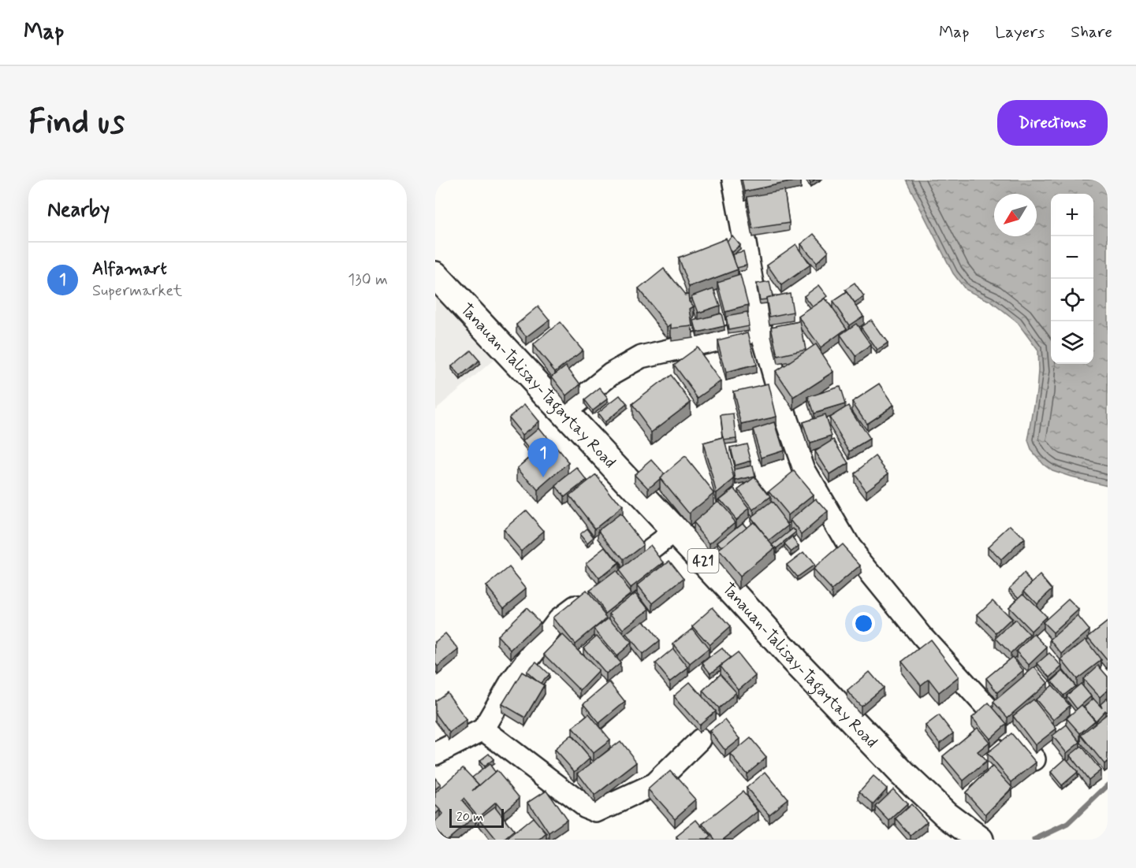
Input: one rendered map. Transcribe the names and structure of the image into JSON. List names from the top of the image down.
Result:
{
  "streets": {
    "main road": ["Tanauan-Talisay-Tagaytay Road", "421"]
  },
  "scale_bar": "20 m",
  "north": "bottom left",
  "page": {
    "header": "Map",
    "nav": ["Map", "Layers", "Share"],
    "buttons": "Directions",
    "title": "Find us",
    "heading": "Nearby",
    "map_buttons": ["+", "−"],
    "list": [
      {
        "mark": "1",
        "name": "Alfamart",
        "note": "Supermarket",
        "value": "130 m"
      }
    ],
    "pins": "1",
    "scale": "20 m"
  }
}
